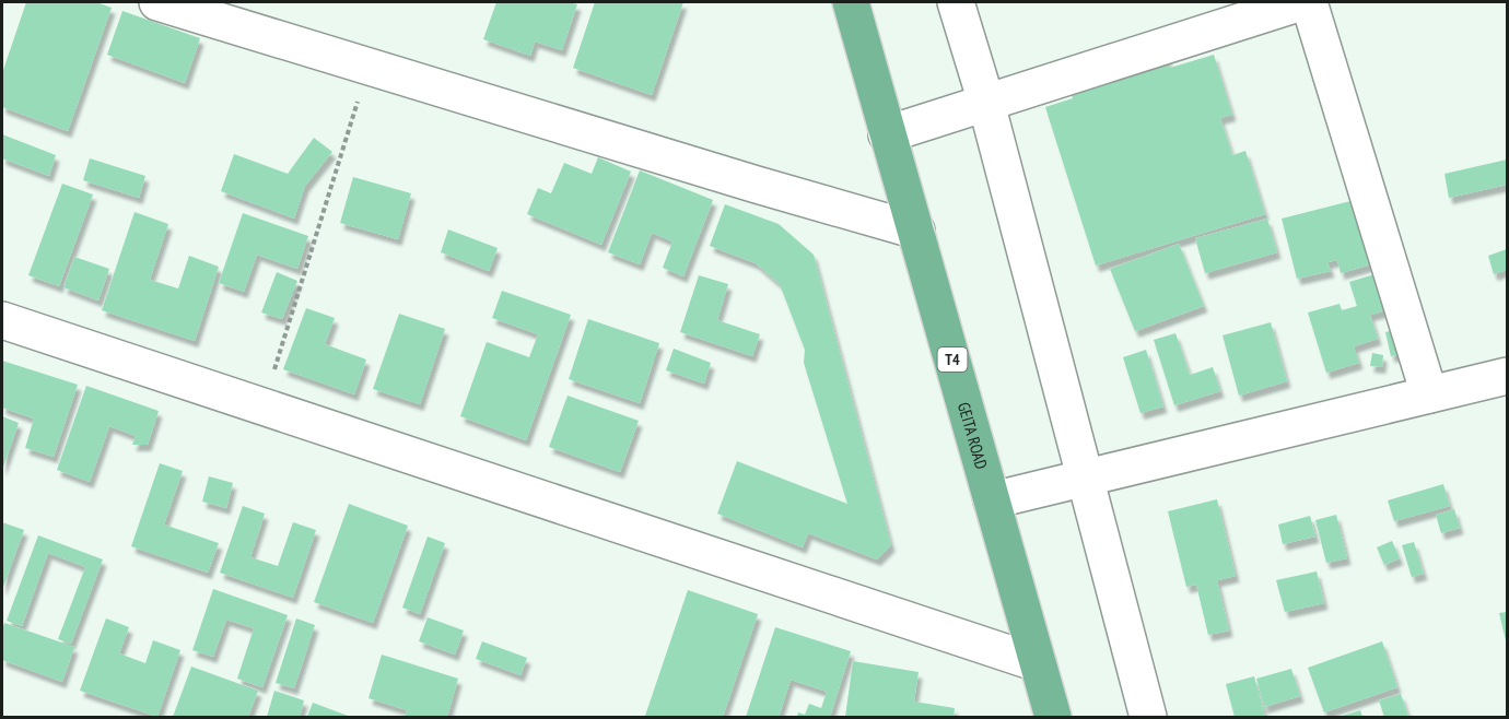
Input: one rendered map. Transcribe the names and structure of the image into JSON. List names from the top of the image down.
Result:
{
  "streets": {
    "highway": ["T4", "GEITA ROAD"]
  }
}
